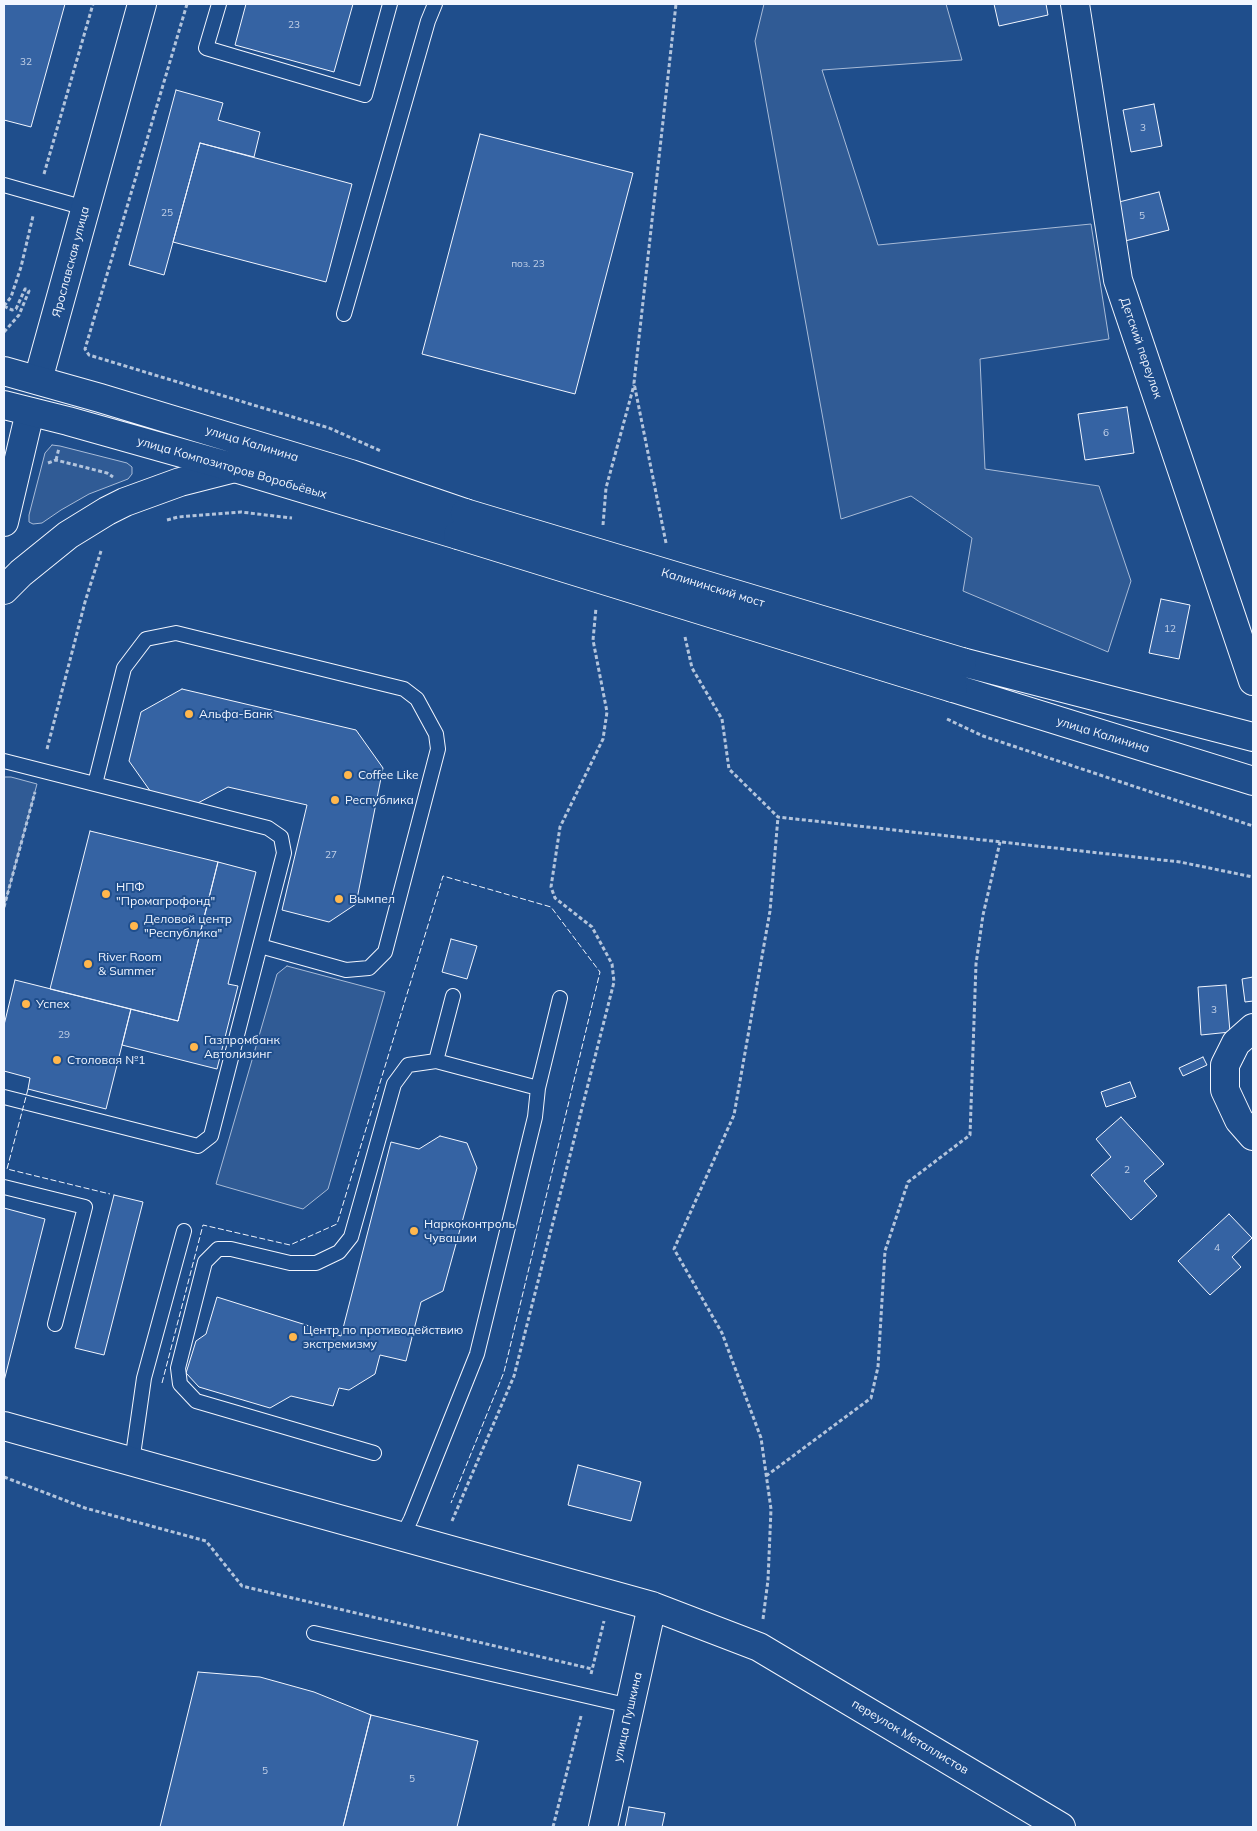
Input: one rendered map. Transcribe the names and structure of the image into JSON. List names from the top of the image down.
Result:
{
  "streets": {
    "street": [
      "Ярославская улица",
      "Детский переулок",
      "улица Калинина",
      "улица Композиторов Воробьёвых",
      "Калининский мост",
      "улица Пушкина",
      "переулок Металлистов"
    ]
  },
  "crossings": [
    ["Ярославская улица", "улица Калинина"],
    ["Ярославская улица", "улица Композиторов Воробьёвых"],
    ["улица Калинина", "улица Композиторов Воробьёвых"],
    ["улица Калинина", "Калининский мост"],
    ["улица Композиторов Воробьёвых", "Калининский мост"],
    ["улица Пушкина", "переулок Металлистов"]
  ],
  "places": [
    "Альфа-Банк",
    "Coffee Like",
    "Республика",
    "НПФ \"Промагрофонд\"",
    "Вымпел",
    "Деловой центр \"Республика\"",
    "River Room & Summer",
    "Успех",
    "Газпромбанк Автолизинг",
    "Столовая №1",
    "Наркоконтроль Чувашии",
    "Центр по противодействию экстремизму"
  ],
  "house_numbers": [
    "23",
    "32",
    "3",
    "25",
    "5",
    "поз. 23",
    "6",
    "12",
    "27",
    "3",
    "29",
    "2",
    "4",
    "5",
    "5"
  ]
}
